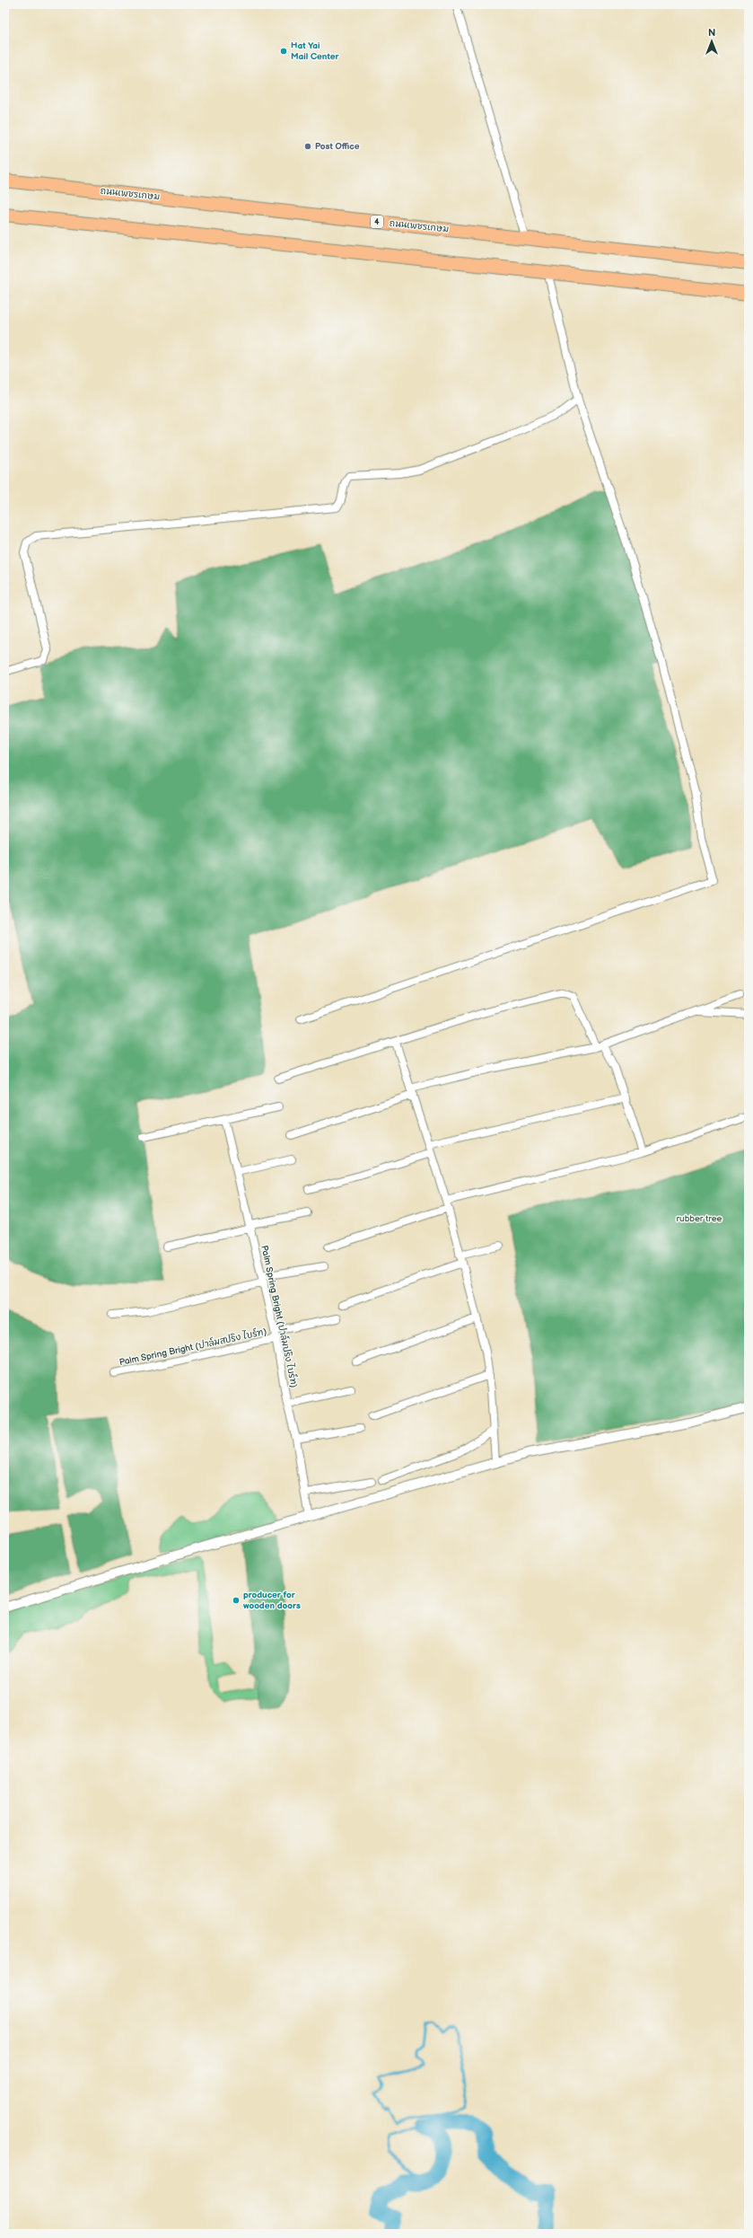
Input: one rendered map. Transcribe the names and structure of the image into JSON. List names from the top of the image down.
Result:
{
  "streets": {
    "highway": ["ถนนเพชรเกษม", "4"],
    "street": ["Palm Spring Bright (ปาล์มปริง ไบร์ท)", "Palm Spring Bright (ปาล์มสปริง ไบร์ท)"]
  },
  "crossings": [
    ["Palm Spring Bright (ปาล์มปริง ไบร์ท)", "Palm Spring Bright (ปาล์มสปริง ไบร์ท)"]
  ],
  "parks": ["rubber tree"],
  "places": ["Hat Yai Mail Center", "Post Office", "producer for wooden doors"],
  "north": "top"
}
